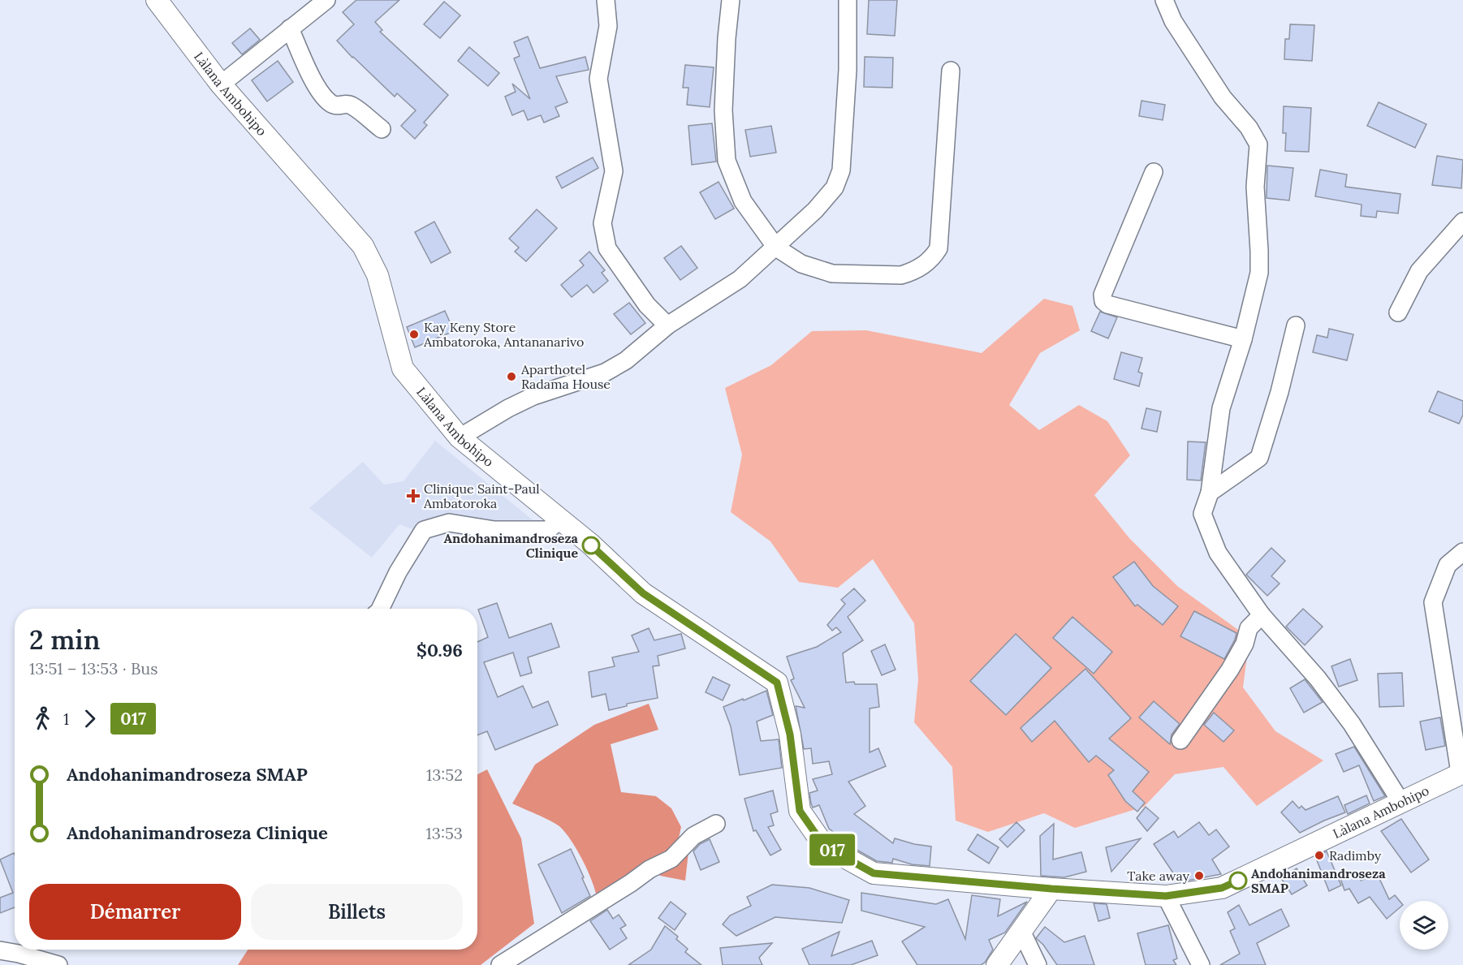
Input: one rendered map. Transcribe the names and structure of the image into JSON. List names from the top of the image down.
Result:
{
  "streets": {
    "street": ["Làlana Ambohipo"]
  },
  "places": {
    "other": [
      "Kay Keny Store Ambatoroka, Antananarivo",
      "Aparthotel Radama House",
      "Andohanimandroseza Clinique",
      "Radimby",
      "Take away",
      "Andohanimandroseza SMAP"
    ],
    "health": ["Clinique Saint-Paul Ambatoroka"]
  },
  "lines": ["bus line 017"],
  "page": {
    "on_map": "017",
    "heading": ["2 min", "13:51 – 13:53 · Bus", "$0.96"],
    "legs": ["1", "017"],
    "list": [
      {
        "name": "Andohanimandroseza SMAP",
        "value": "13:52"
      },
      {
        "name": "Andohanimandroseza Clinique",
        "value": "13:53"
      }
    ],
    "buttons": ["Démarrer", "Billets"]
  }
}
